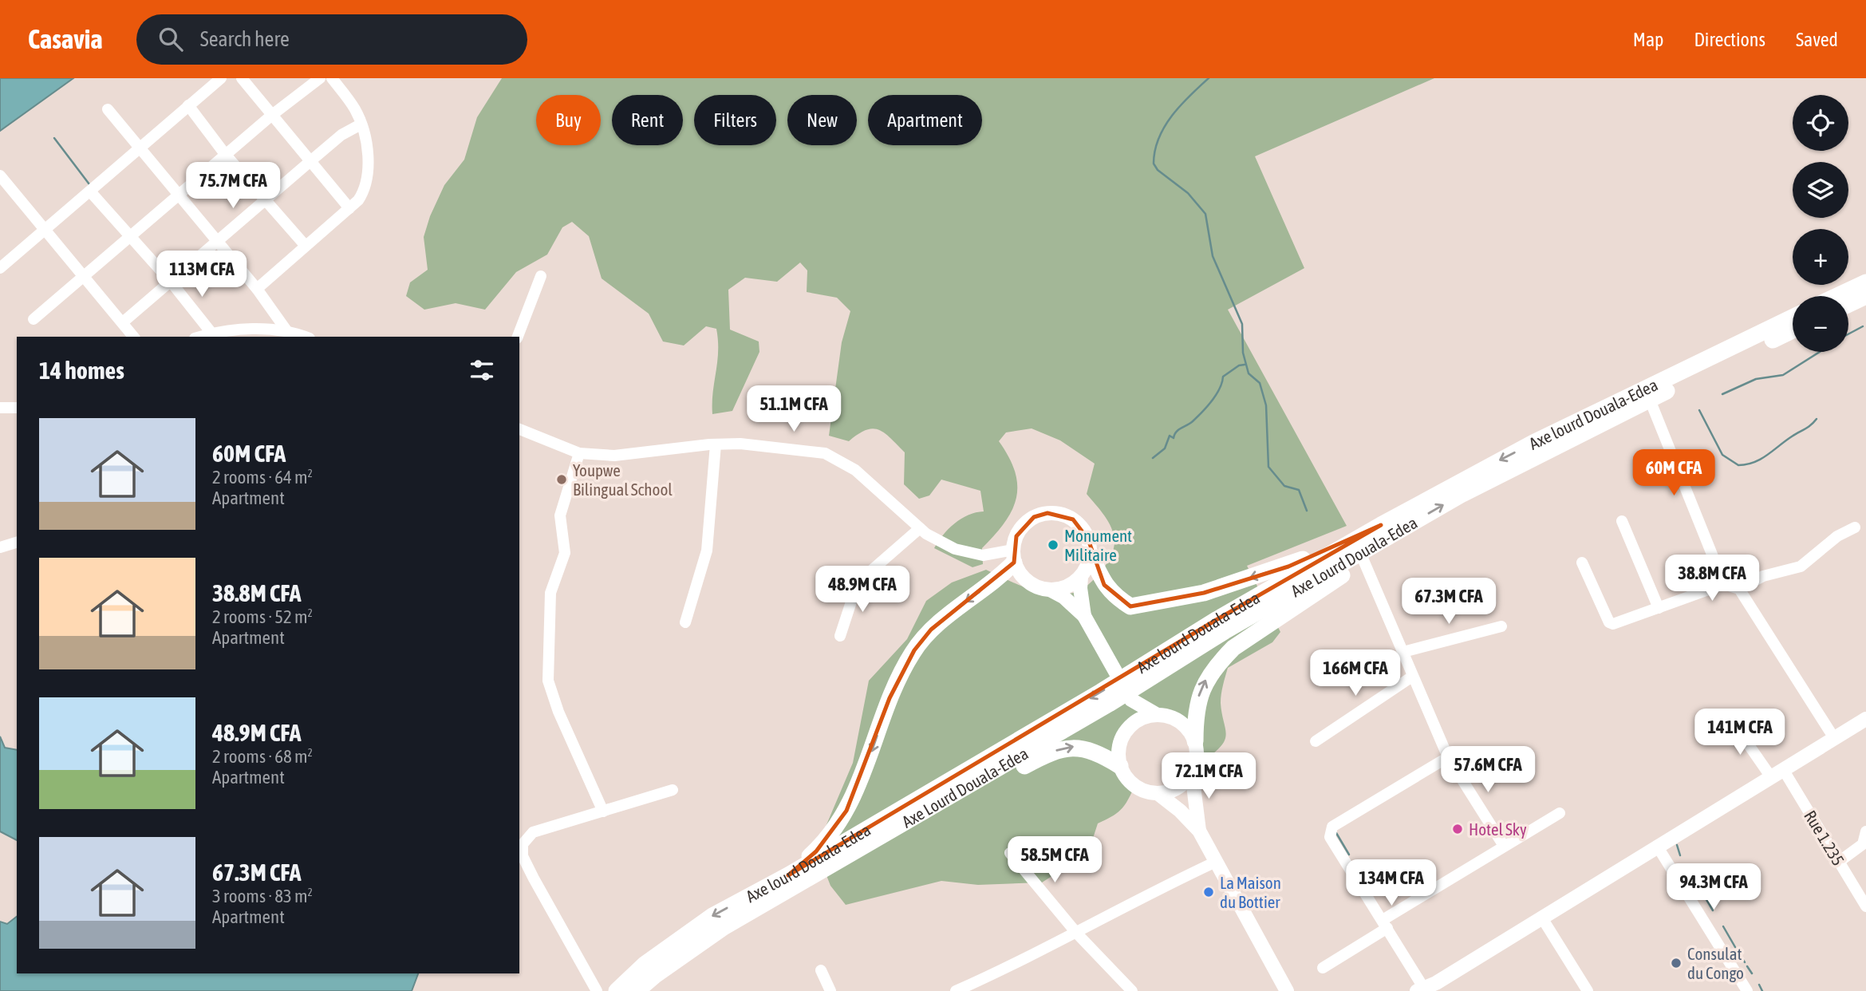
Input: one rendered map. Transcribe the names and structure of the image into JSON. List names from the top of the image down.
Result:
{
  "streets": {
    "highway": ["Axe lourd Douala-Edea", "Axe Lourd Douala-Edea"],
    "street": ["Rue 1.235"]
  },
  "crossings": [
    ["Axe lourd Douala-Edea", "Axe Lourd Douala-Edea"]
  ],
  "places": [
    "Youpwe Bilingual School",
    "Monument Militaire",
    "Hotel Sky",
    "La Maison du Bottier",
    "Consulat du Congo"
  ],
  "page": {
    "header": "Casavia",
    "search": "Search here",
    "nav": ["Map", "Directions", "Saved"],
    "map_buttons": ["+", "−"],
    "chip": [
      "Buy",
      "Rent",
      "Filters",
      "New",
      "Apartment"
    ],
    "price": [
      "75.7M CFA",
      "113M CFA",
      "51.1M CFA",
      "60M CFA",
      "38.8M CFA",
      "48.9M CFA",
      "67.3M CFA",
      "166M CFA",
      "141M CFA",
      "57.6M CFA",
      "72.1M CFA",
      "58.5M CFA",
      "134M CFA",
      "94.3M CFA"
    ],
    "heading": "14 homes",
    "list": [
      {
        "name": "60M CFA",
        "note": "2 rooms · 64 m² · Apartment"
      },
      {
        "name": "38.8M CFA",
        "note": "2 rooms · 52 m² · Apartment"
      },
      {
        "name": "48.9M CFA",
        "note": "2 rooms · 68 m² · Apartment"
      },
      {
        "name": "67.3M CFA",
        "note": "3 rooms · 83 m² · Apartment"
      }
    ]
  }
}
